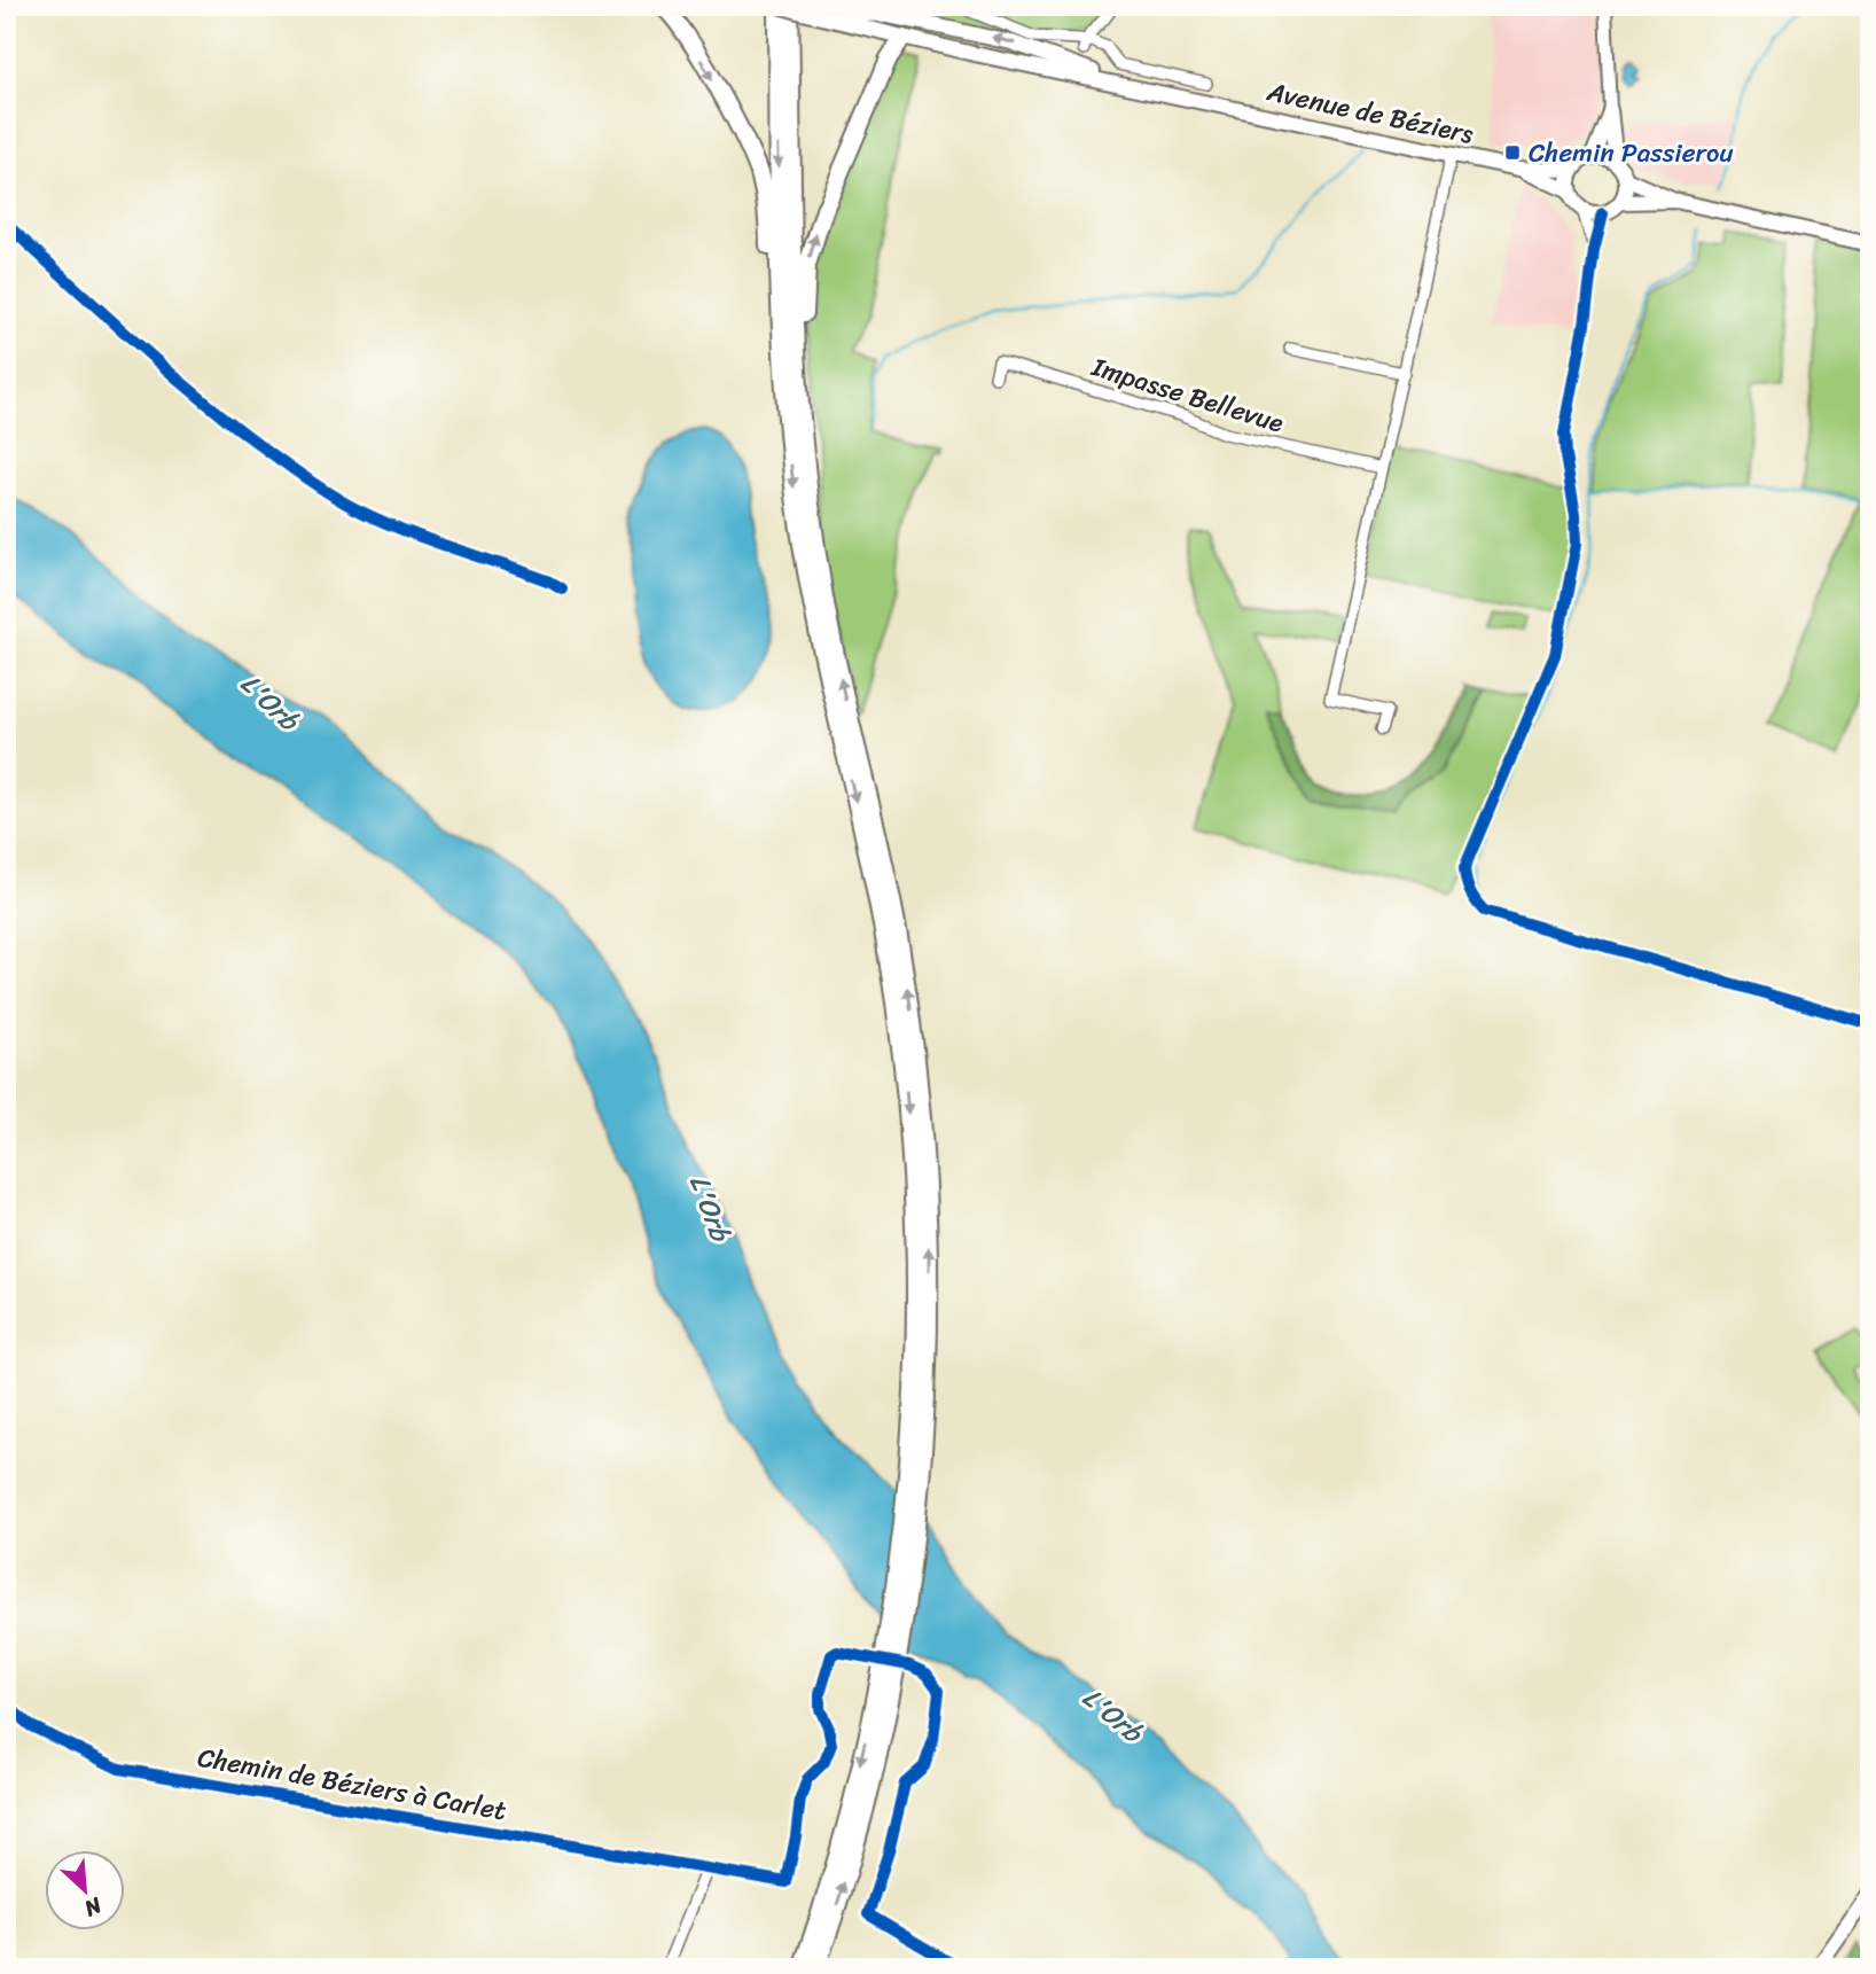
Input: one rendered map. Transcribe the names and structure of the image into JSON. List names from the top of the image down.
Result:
{
  "streets": {
    "main road": ["Avenue de Béziers"],
    "street": ["Impasse Bellevue", "Chemin de Béziers à Carlet"]
  },
  "water": ["L'Orb"],
  "places": {
    "transit": ["Chemin Passierou"]
  },
  "north": "bottom right"
}
